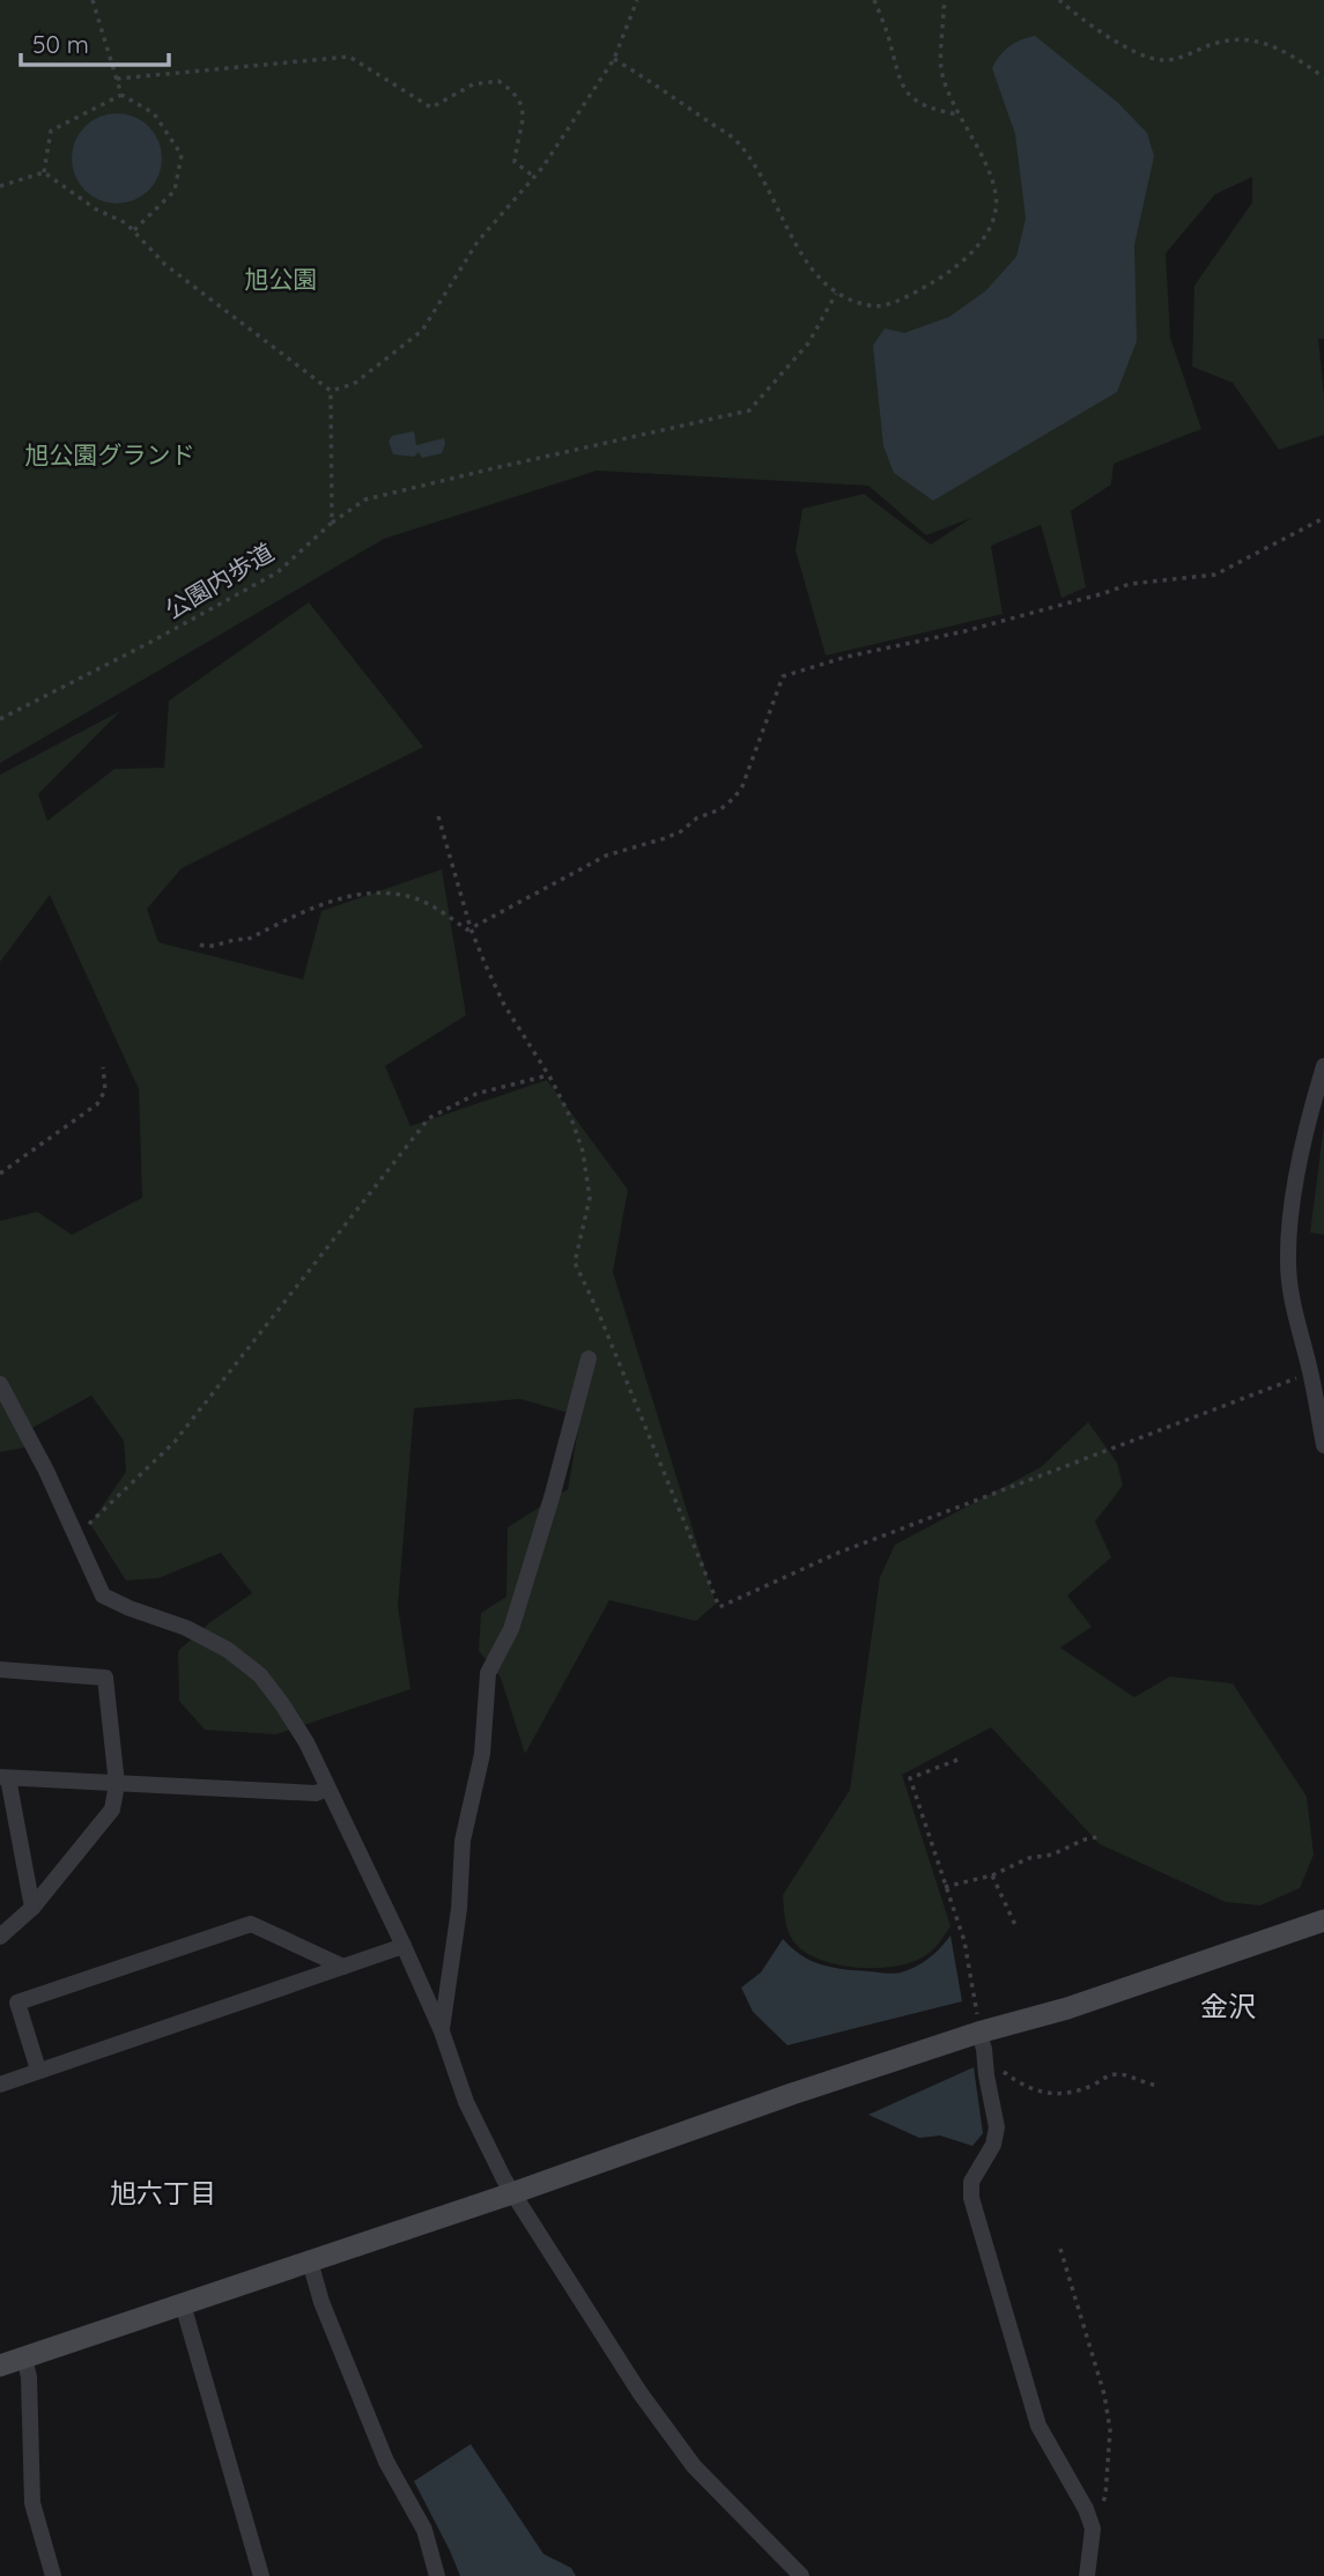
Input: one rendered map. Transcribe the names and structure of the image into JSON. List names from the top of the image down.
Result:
{
  "streets": {
    "path": ["公園内歩道"]
  },
  "districts": ["金沢", "旭六丁目"],
  "parks": ["旭公園", "旭公園グランド"],
  "scale_bar": "50 m"
}
